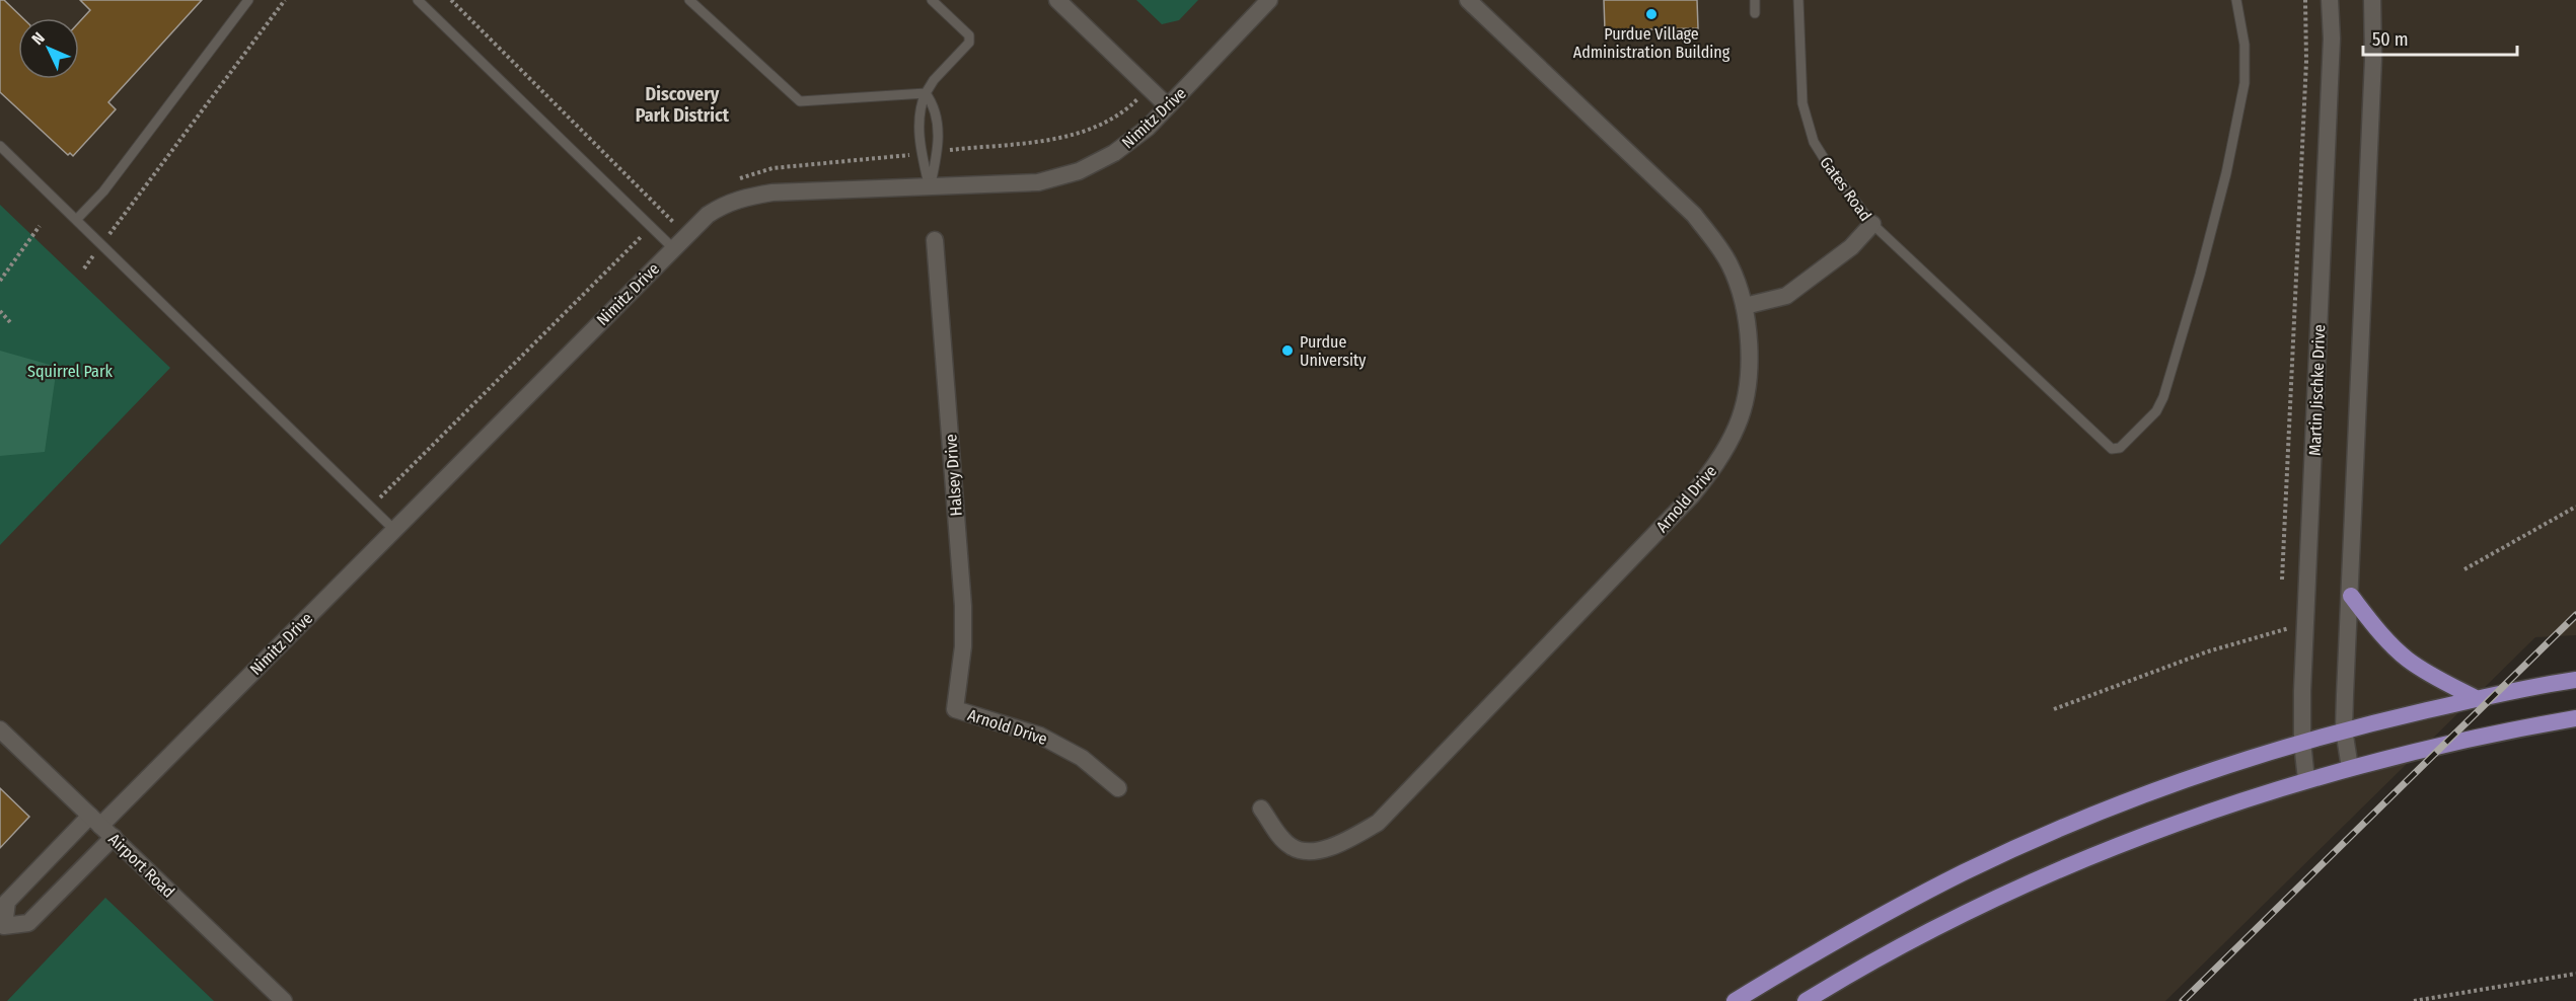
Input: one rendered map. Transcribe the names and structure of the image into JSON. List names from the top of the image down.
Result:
{
  "streets": {
    "street": [
      "Nimitz Drive",
      "Gates Road",
      "Martin Jischke Drive",
      "Halsey Drive",
      "Arnold Drive",
      "Airport Road"
    ]
  },
  "crossings": [
    ["Nimitz Drive", "Airport Road"],
    ["Gates Road", "Arnold Drive"],
    ["Halsey Drive", "Arnold Drive"]
  ],
  "districts": ["Discovery Park District"],
  "parks": ["Squirrel Park"],
  "places": ["Purdue Village Administration Building", "Purdue University"],
  "scale_bar": "50 m",
  "north": "top left"
}
